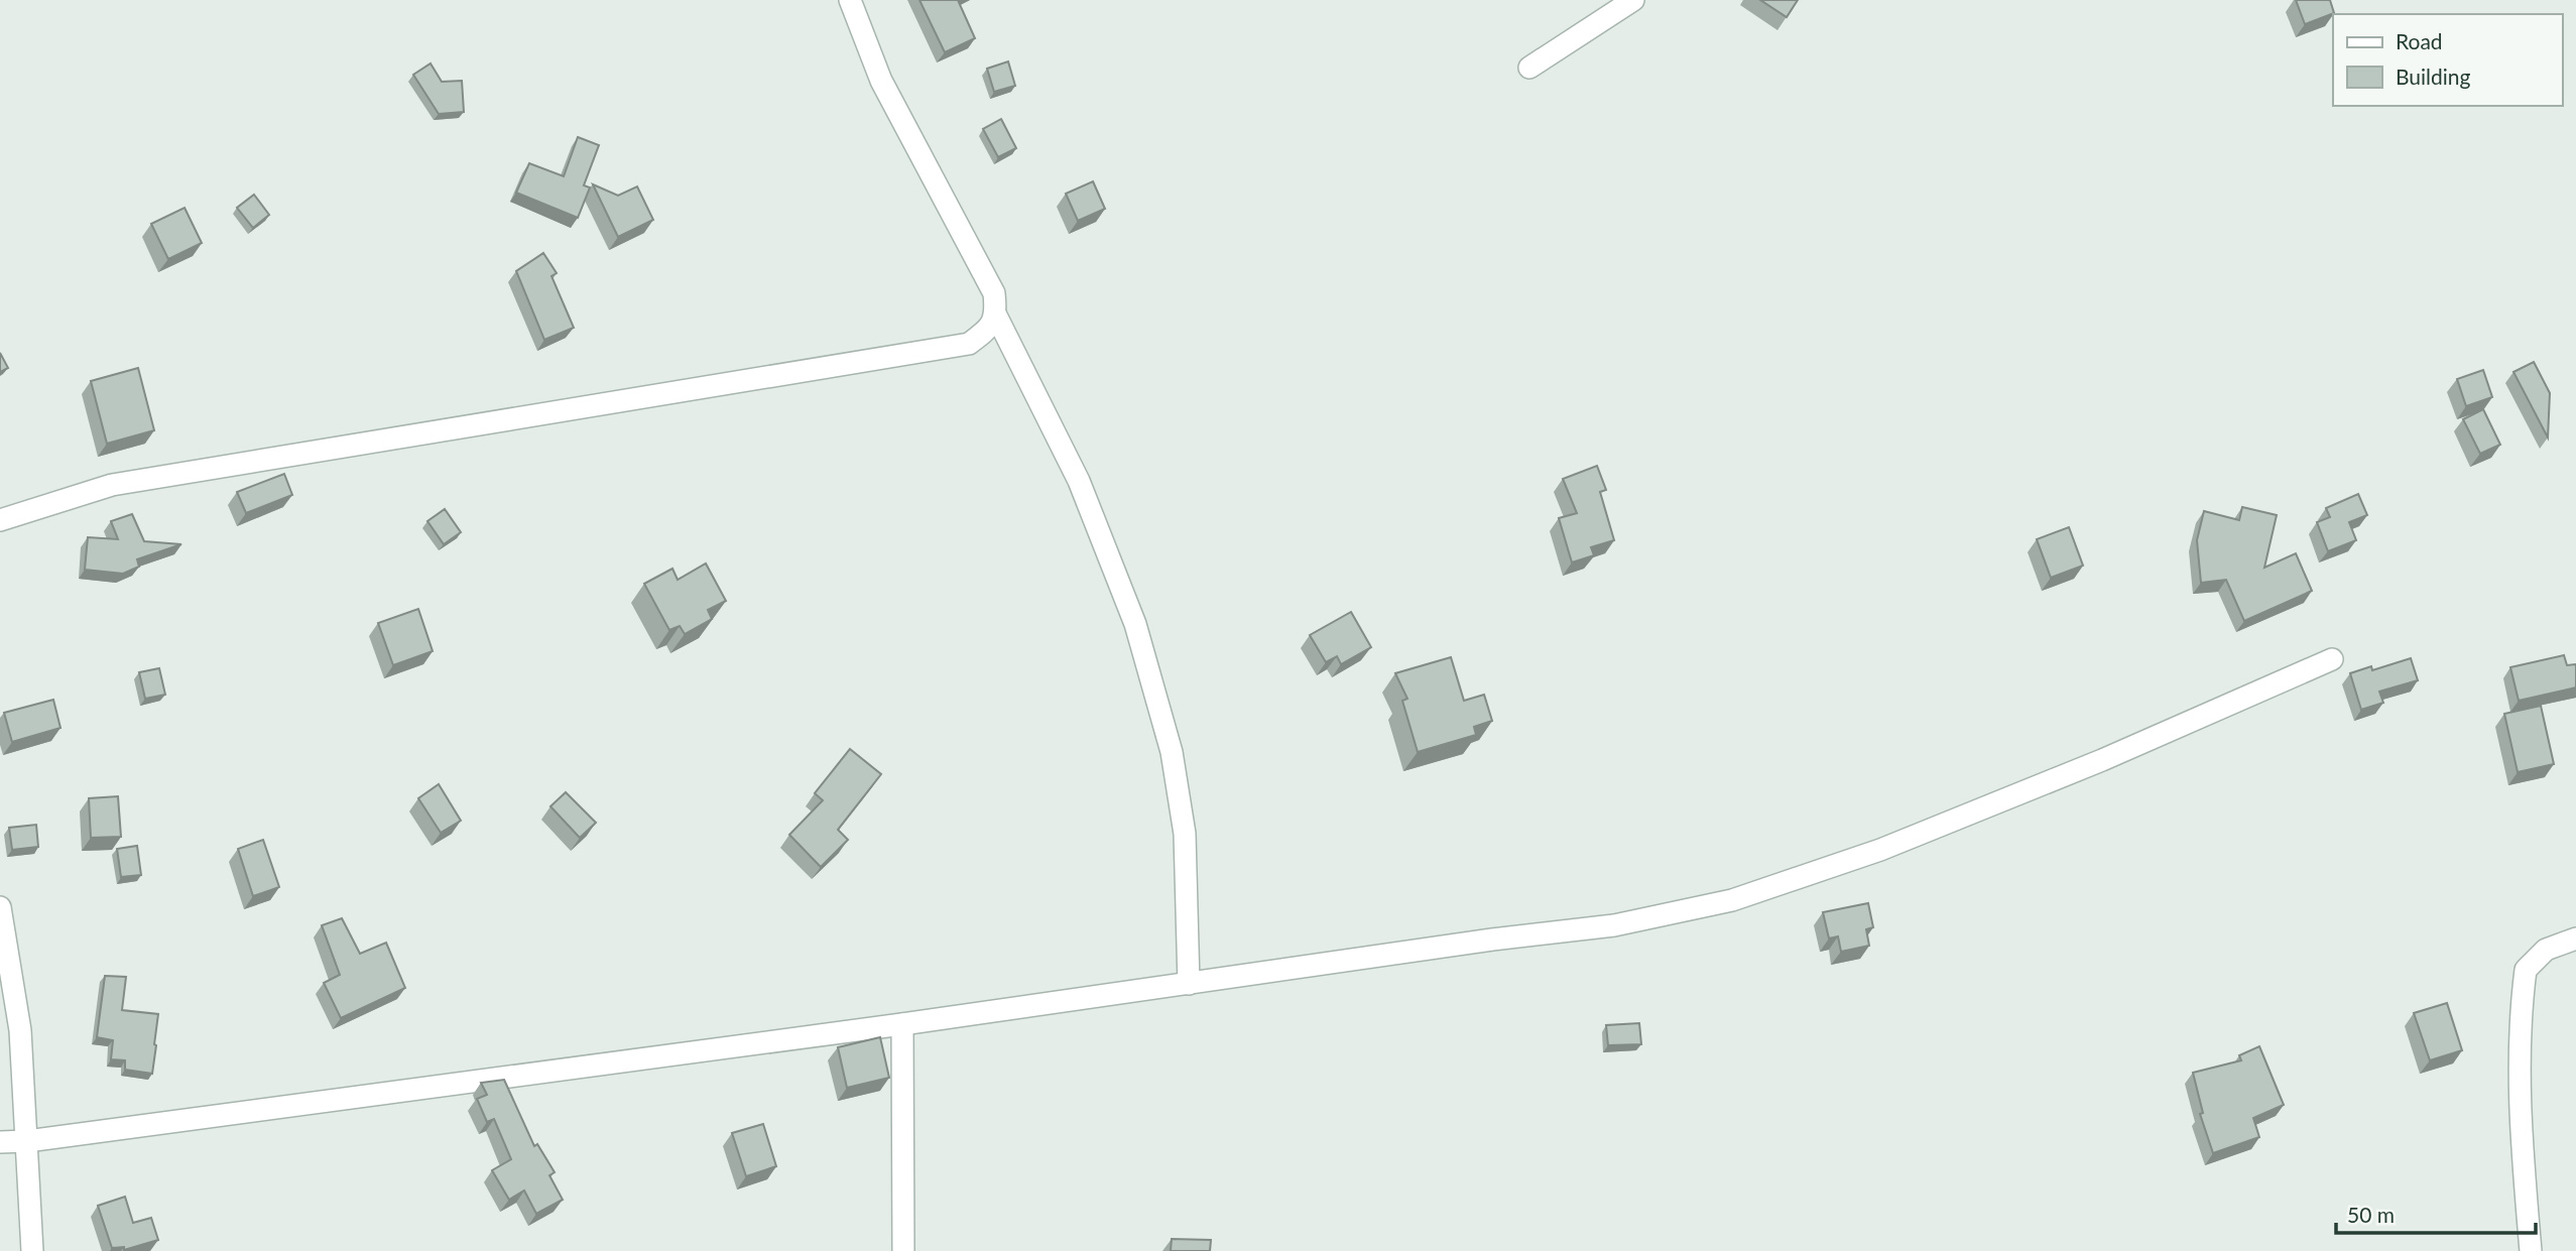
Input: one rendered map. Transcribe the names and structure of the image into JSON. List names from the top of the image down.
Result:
{
  "legend": ["Road", "Building"],
  "scale_bar": "50 m"
}
